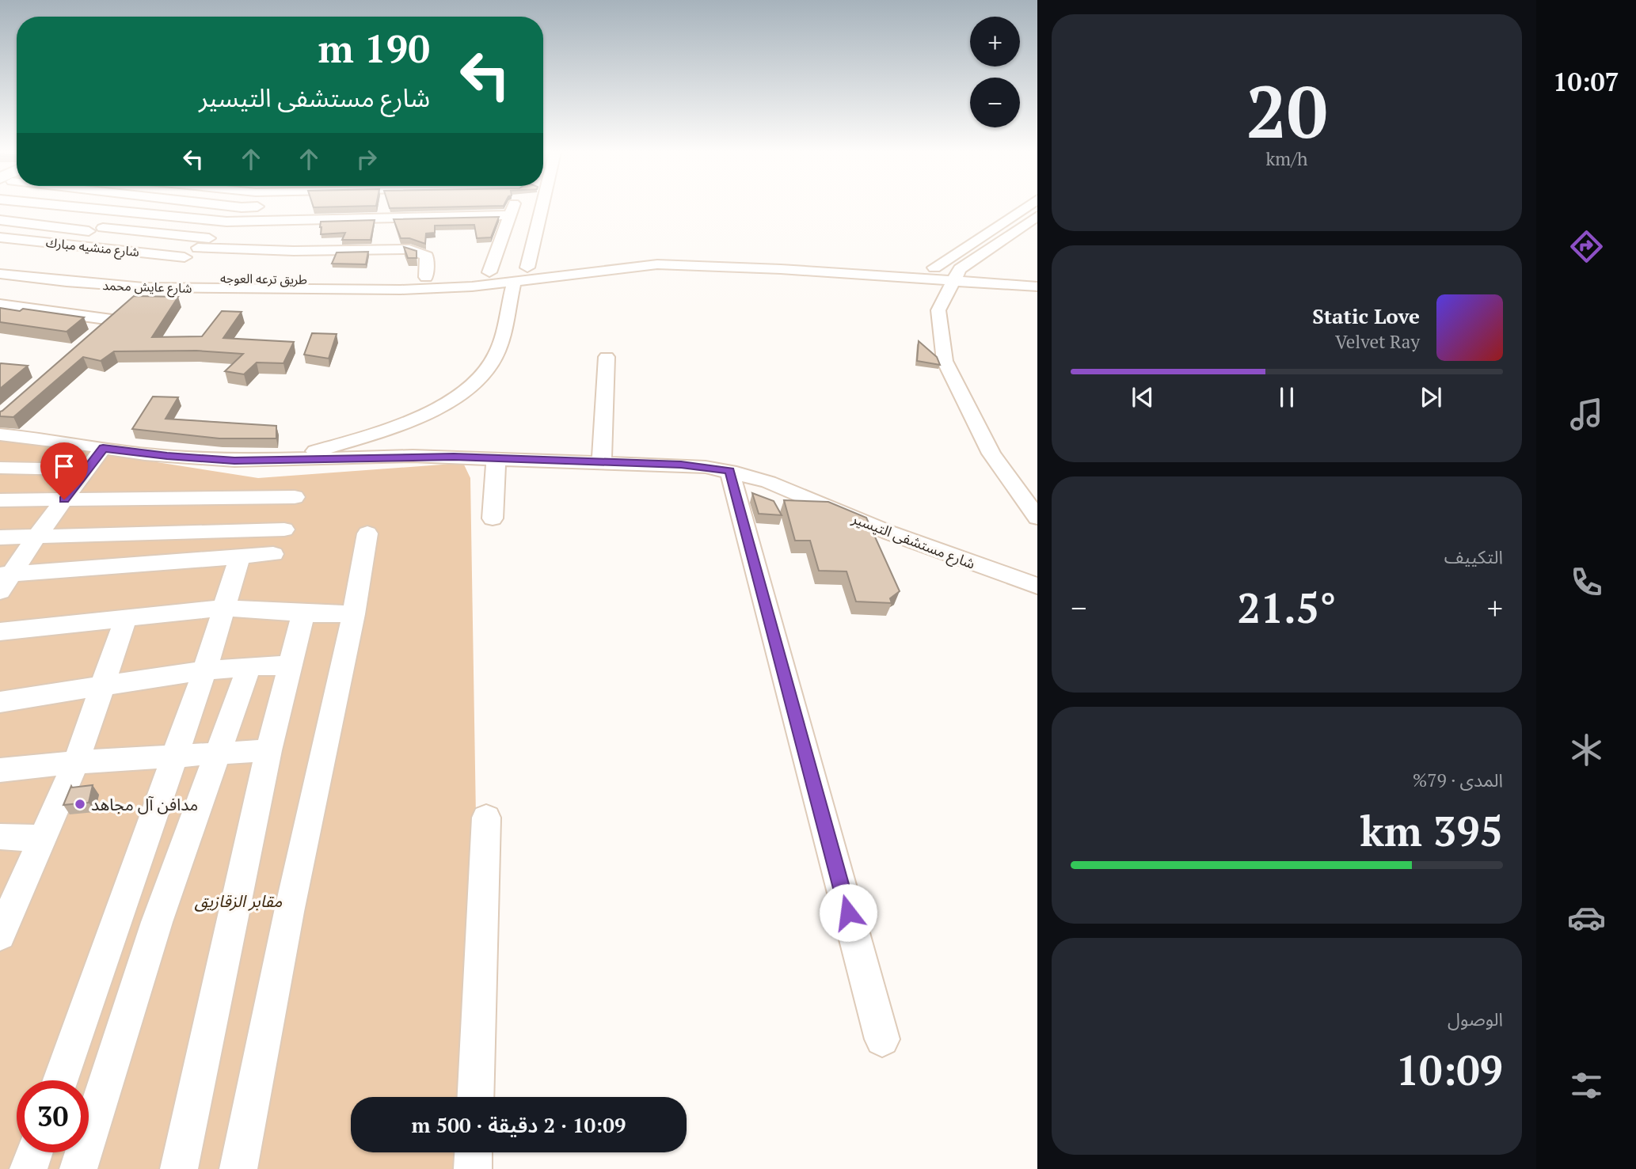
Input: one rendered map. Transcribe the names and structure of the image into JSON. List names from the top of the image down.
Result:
{
  "streets": {
    "street": [
      "شارع منشيه مبارك",
      "طريق ترعه العوجه",
      "شارع عايش محمد",
      "شارع مستشفى التيسير"
    ]
  },
  "crossings": [
    ["طريق ترعه العوجه", "شارع عايش محمد"]
  ],
  "parks": ["مقابر الزقازيق"],
  "places": ["مدافن آل مجاهد"],
  "page": {
    "tabs": "10:07",
    "tile": [
      ["20", "km/h"],
      "التكييف",
      ["المدى · 79%", "395 km"],
      ["الوصول", "10:09"]
    ],
    "map_buttons": ["+", "−"],
    "turn": ["190 m", "شارع مستشفى التيسير"],
    "song": ["Static Love", "Velvet Ray"],
    "heat": ["−", "21.5°", "+"],
    "limit": "30",
    "trip": "10:09 · 2 دقيقة · 500 m"
  }
}
